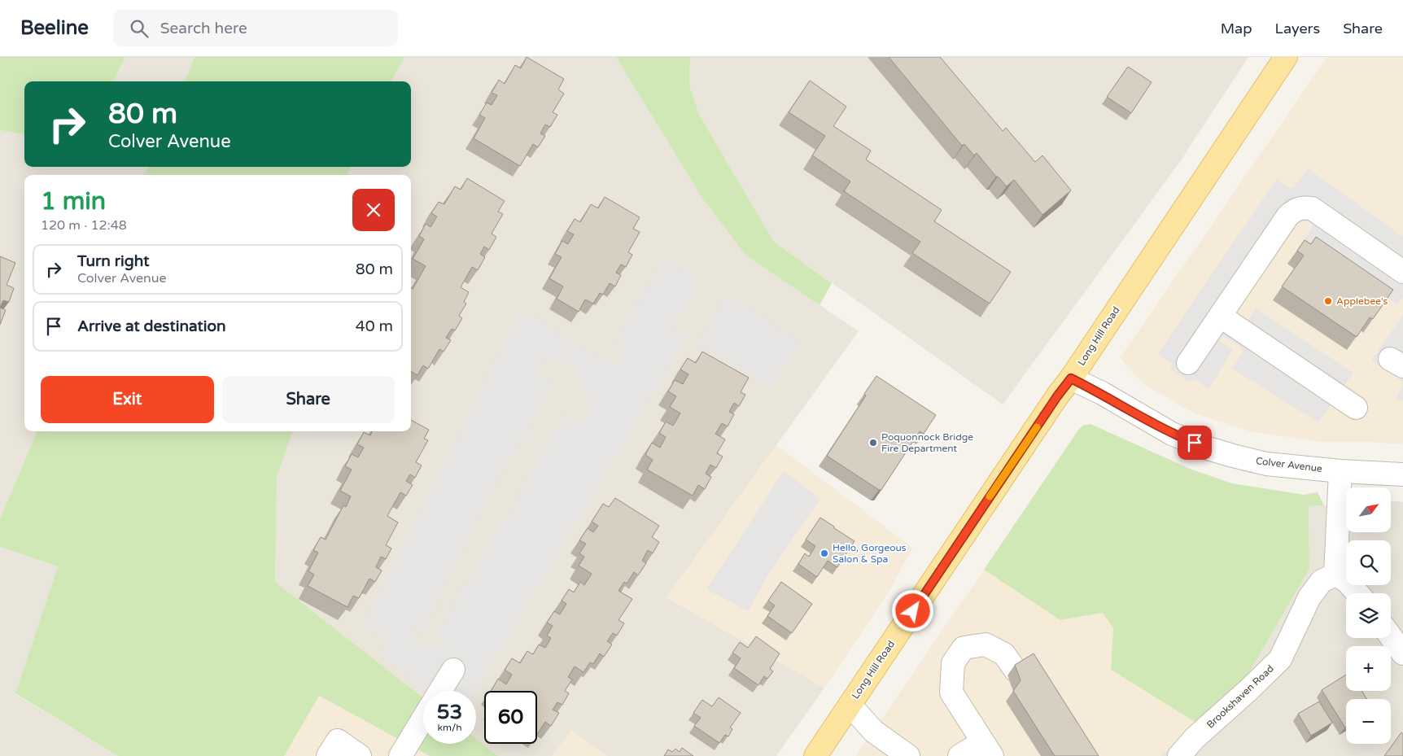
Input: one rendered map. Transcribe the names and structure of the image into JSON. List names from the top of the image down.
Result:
{
  "streets": {
    "main road": ["Long Hill Road"],
    "street": ["Colver Avenue", "Brookshaven Road"]
  },
  "crossings": [
    ["Long Hill Road", "Colver Avenue"]
  ],
  "places": ["Applebee's", "Poquonnock Bridge Fire Department", "Hello, Gorgeous Salon & Spa"],
  "north": "top right",
  "page": {
    "header": "Beeline",
    "search": "Search here",
    "nav": ["Map", "Layers", "Share"],
    "turn": ["80 m", "Colver Avenue"],
    "heading": ["1 min", "120 m · 12:48"],
    "list": [
      {
        "name": "Turn right",
        "note": "Colver Avenue",
        "value": "80 m"
      },
      {
        "name": "Arrive at destination",
        "value": "40 m"
      }
    ],
    "buttons": ["Exit", "Share"],
    "map_buttons": ["+", "−"],
    "speed": "53 km/h",
    "limit": "60"
  }
}
